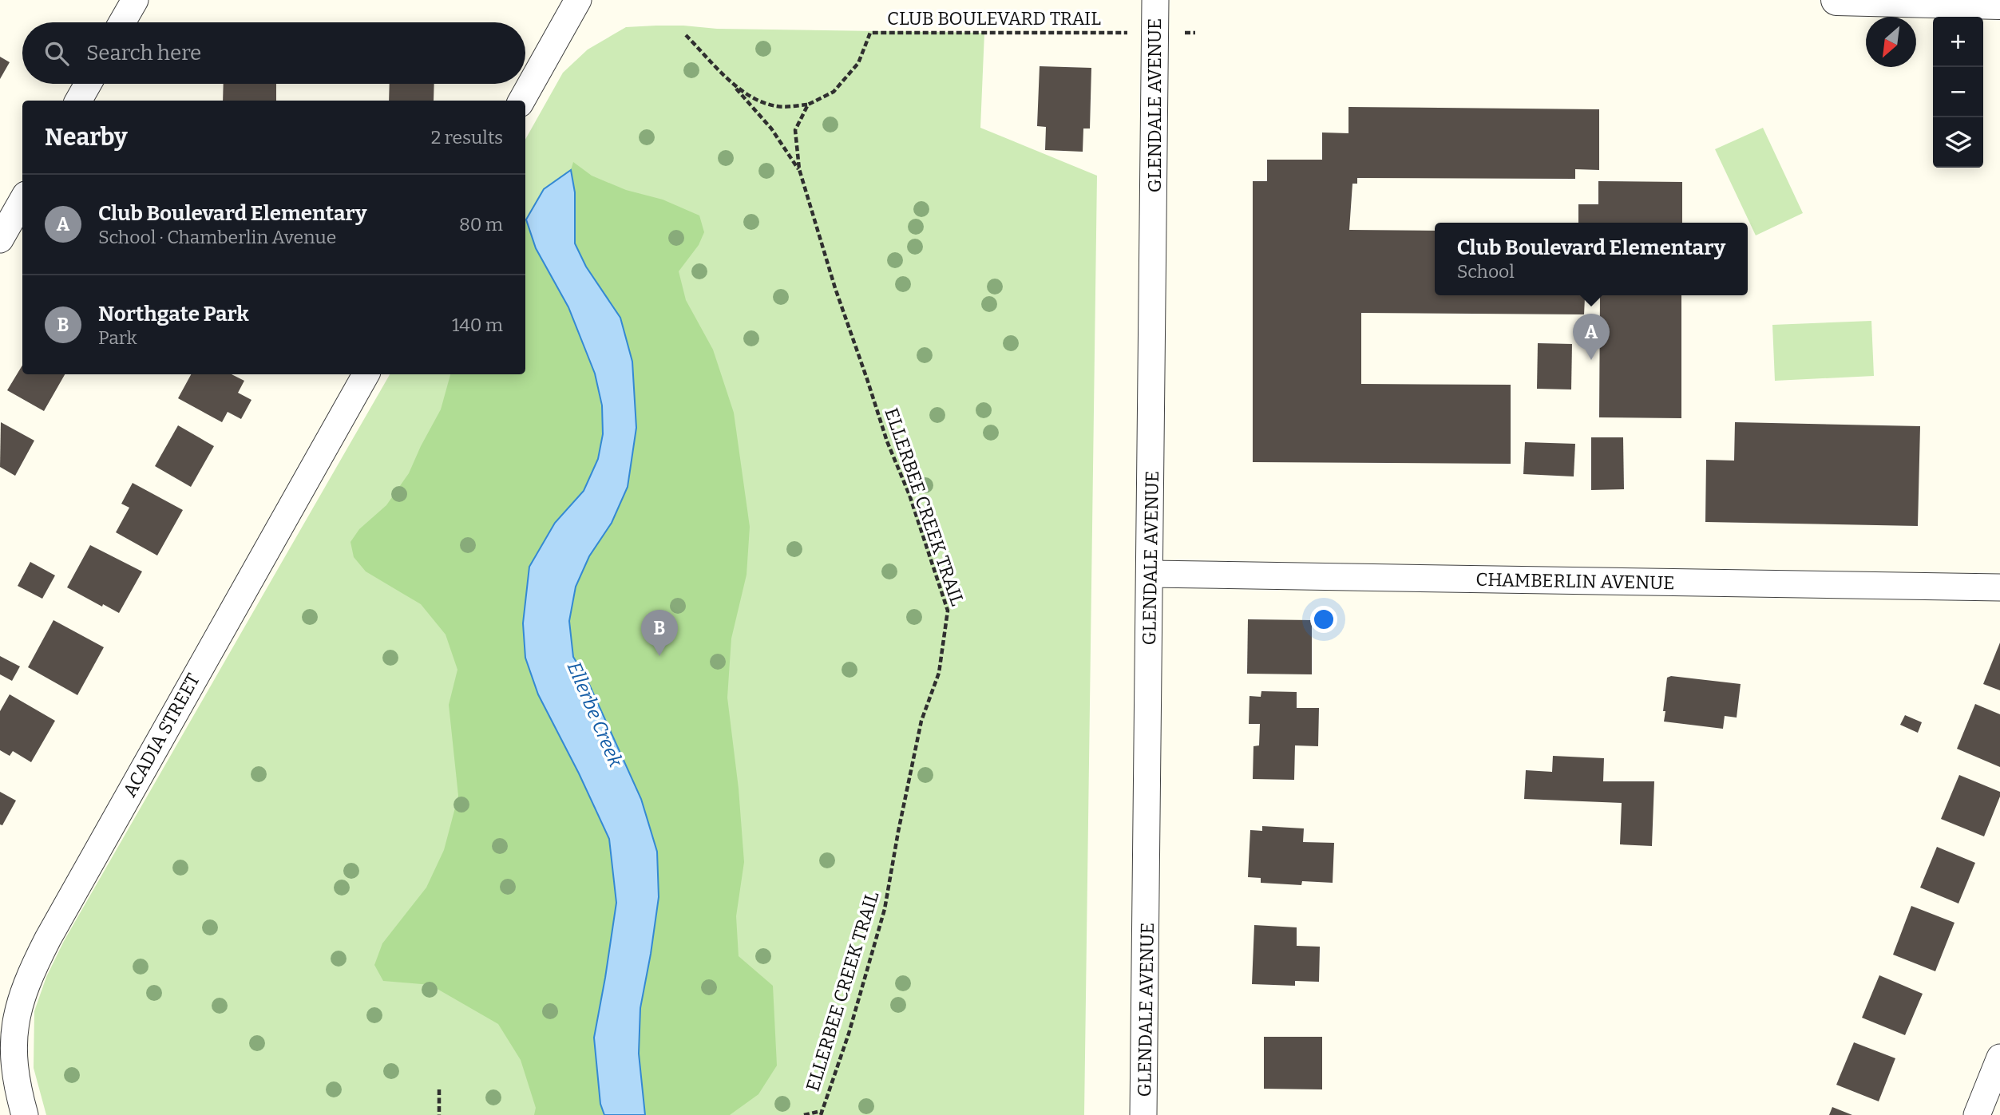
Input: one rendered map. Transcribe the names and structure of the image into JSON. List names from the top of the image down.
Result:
{
  "streets": {
    "street": ["GLENDALE AVENUE", "CHAMBERLIN AVENUE", "ACADIA STREET"],
    "path": ["CLUB BOULEVARD TRAIL", "ELLERBEE CREEK TRAIL"]
  },
  "crossings": [
    ["CLUB BOULEVARD TRAIL", "ELLERBEE CREEK TRAIL"],
    ["GLENDALE AVENUE", "CHAMBERLIN AVENUE"]
  ],
  "water": ["Ellerbe Creek"],
  "north": "bottom left",
  "page": {
    "map_buttons": ["+", "−"],
    "search": "Search here",
    "heading": ["Nearby", "2 results"],
    "list": [
      {
        "mark": "A",
        "name": "Club Boulevard Elementary",
        "note": "School · Chamberlin Avenue",
        "value": "80 m"
      },
      {
        "mark": "B",
        "name": "Northgate Park",
        "note": "Park",
        "value": "140 m"
      }
    ],
    "popup": ["Club Boulevard Elementary", "School"],
    "pins": ["A", "B"]
  }
}
